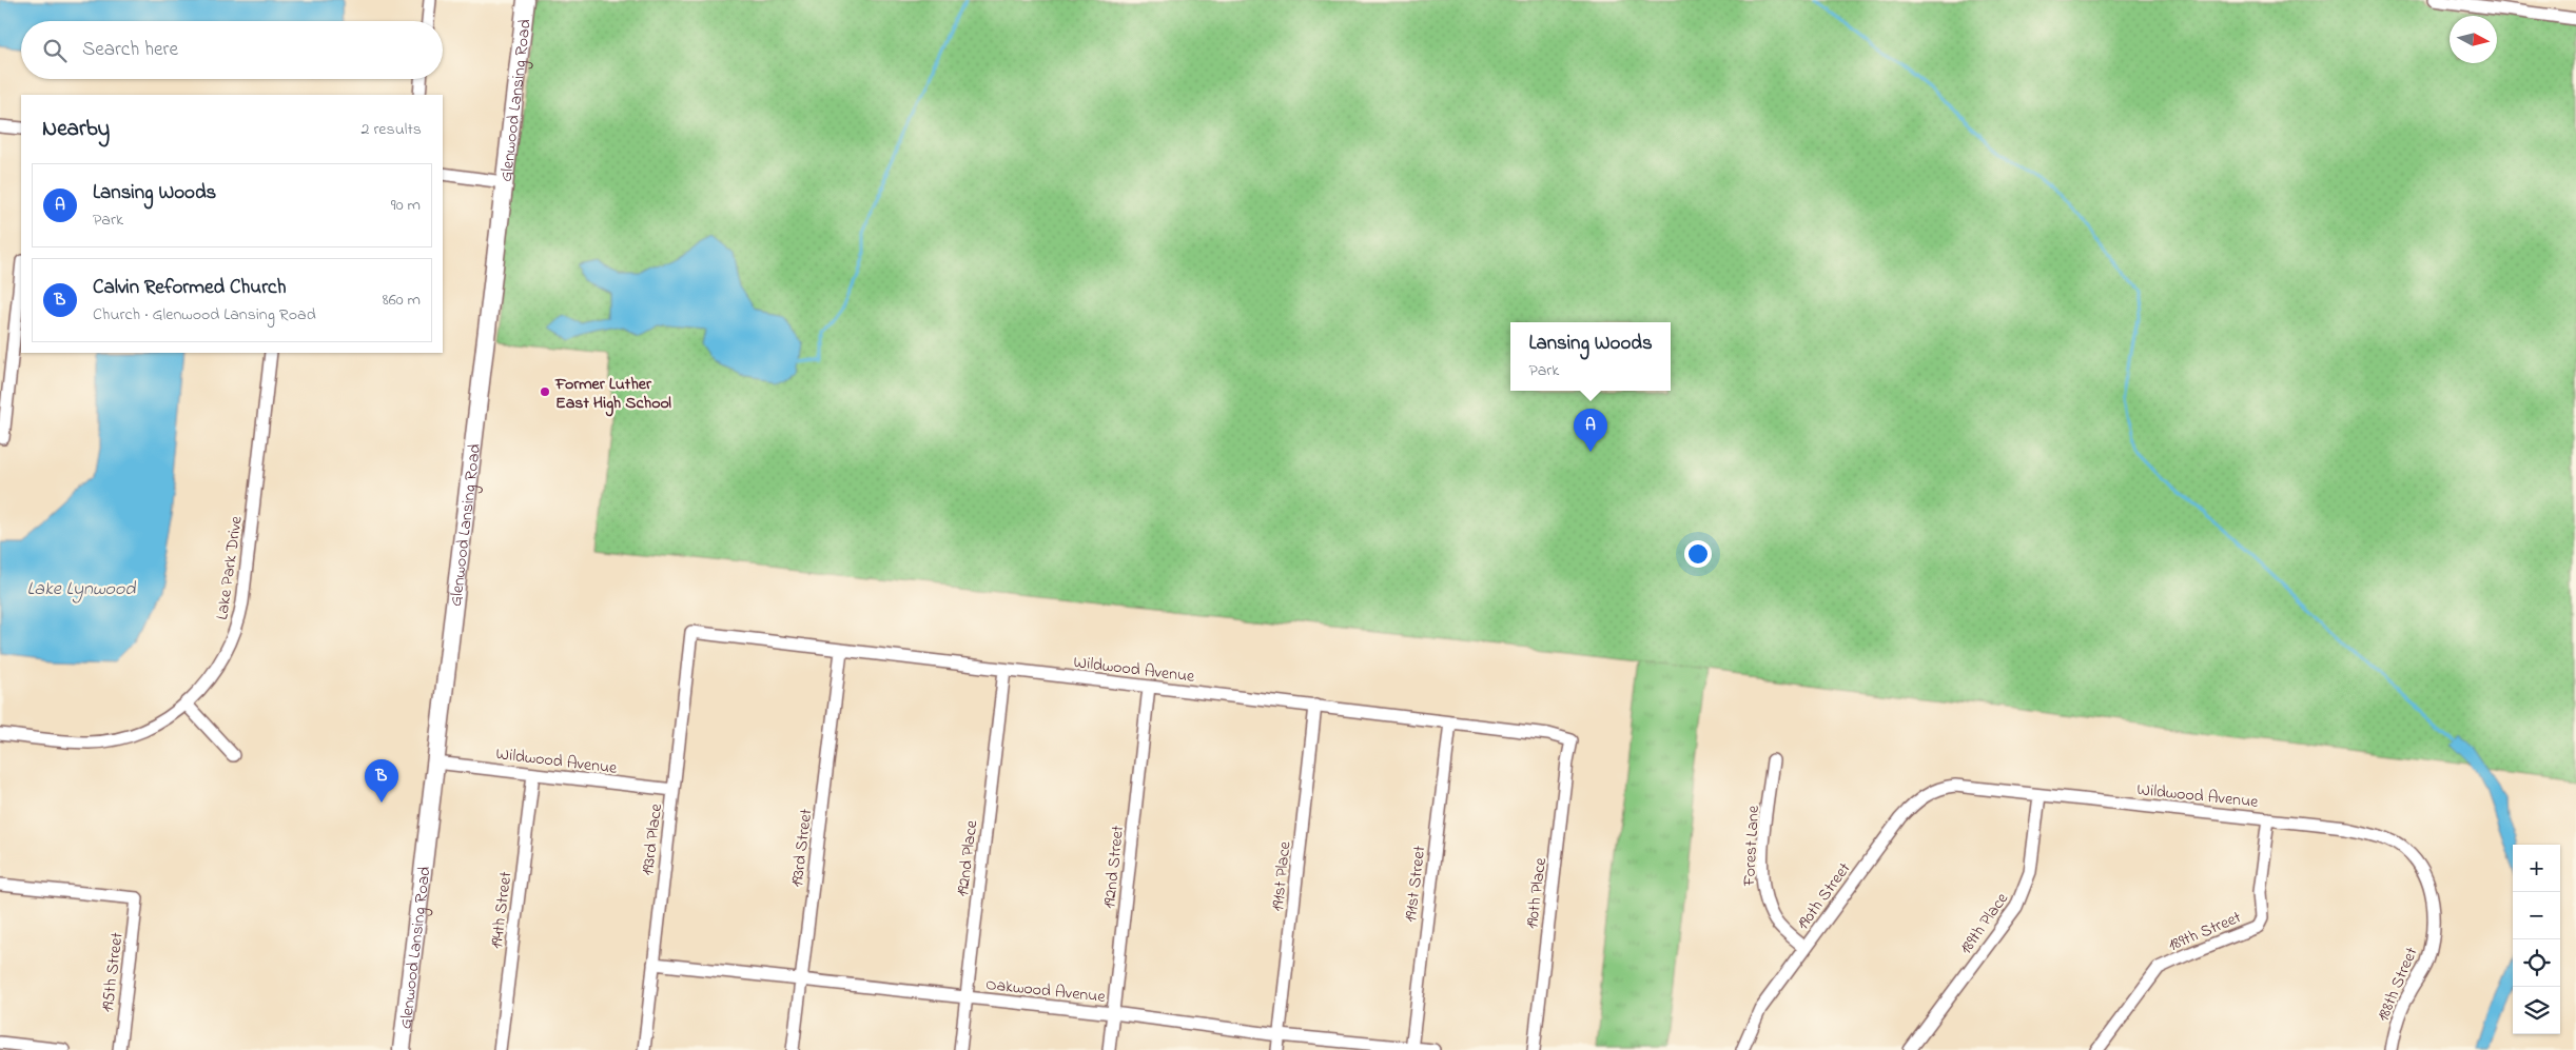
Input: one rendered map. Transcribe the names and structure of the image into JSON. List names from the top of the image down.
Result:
{
  "streets": {
    "main road": ["Glenwood Lansing Road"],
    "street": [
      "Lake Park Drive",
      "Wildwood Avenue",
      "193rd Place",
      "Forest Lane",
      "193rd Street",
      "192nd Place",
      "192nd Street",
      "191st Place",
      "191st Street",
      "190th Place",
      "190th Street",
      "194th Street",
      "189th Place",
      "189th Street",
      "195th Street",
      "188th Street",
      "Oakwood Avenue"
    ]
  },
  "crossings": [
    ["Glenwood Lansing Road", "Wildwood Avenue"],
    ["Wildwood Avenue", "193rd Place"],
    ["Wildwood Avenue", "193rd Street"],
    ["Wildwood Avenue", "192nd Place"],
    ["Wildwood Avenue", "192nd Street"],
    ["Wildwood Avenue", "191st Place"],
    ["Wildwood Avenue", "191st Street"],
    ["Wildwood Avenue", "190th Place"],
    ["Wildwood Avenue", "190th Street"],
    ["Wildwood Avenue", "194th Street"],
    ["Wildwood Avenue", "189th Place"],
    ["Wildwood Avenue", "189th Street"],
    ["Wildwood Avenue", "188th Street"],
    ["193rd Place", "Oakwood Avenue"],
    ["Forest Lane", "190th Street"],
    ["193rd Street", "Oakwood Avenue"],
    ["192nd Place", "Oakwood Avenue"],
    ["192nd Street", "Oakwood Avenue"],
    ["191st Place", "Oakwood Avenue"],
    ["191st Street", "Oakwood Avenue"]
  ],
  "water": ["Lake Lynwood"],
  "places": ["Former Luther East High School"],
  "north": "right",
  "page": {
    "search": "Search here",
    "heading": ["Nearby", "2 results"],
    "list": [
      {
        "mark": "A",
        "name": "Lansing Woods",
        "note": "Park",
        "value": "90 m"
      },
      {
        "mark": "B",
        "name": "Calvin Reformed Church",
        "note": "Church · Glenwood Lansing Road",
        "value": "860 m"
      }
    ],
    "popup": ["Lansing Woods", "Park"],
    "pins": ["A", "B"],
    "map_buttons": ["+", "−"]
  }
}
